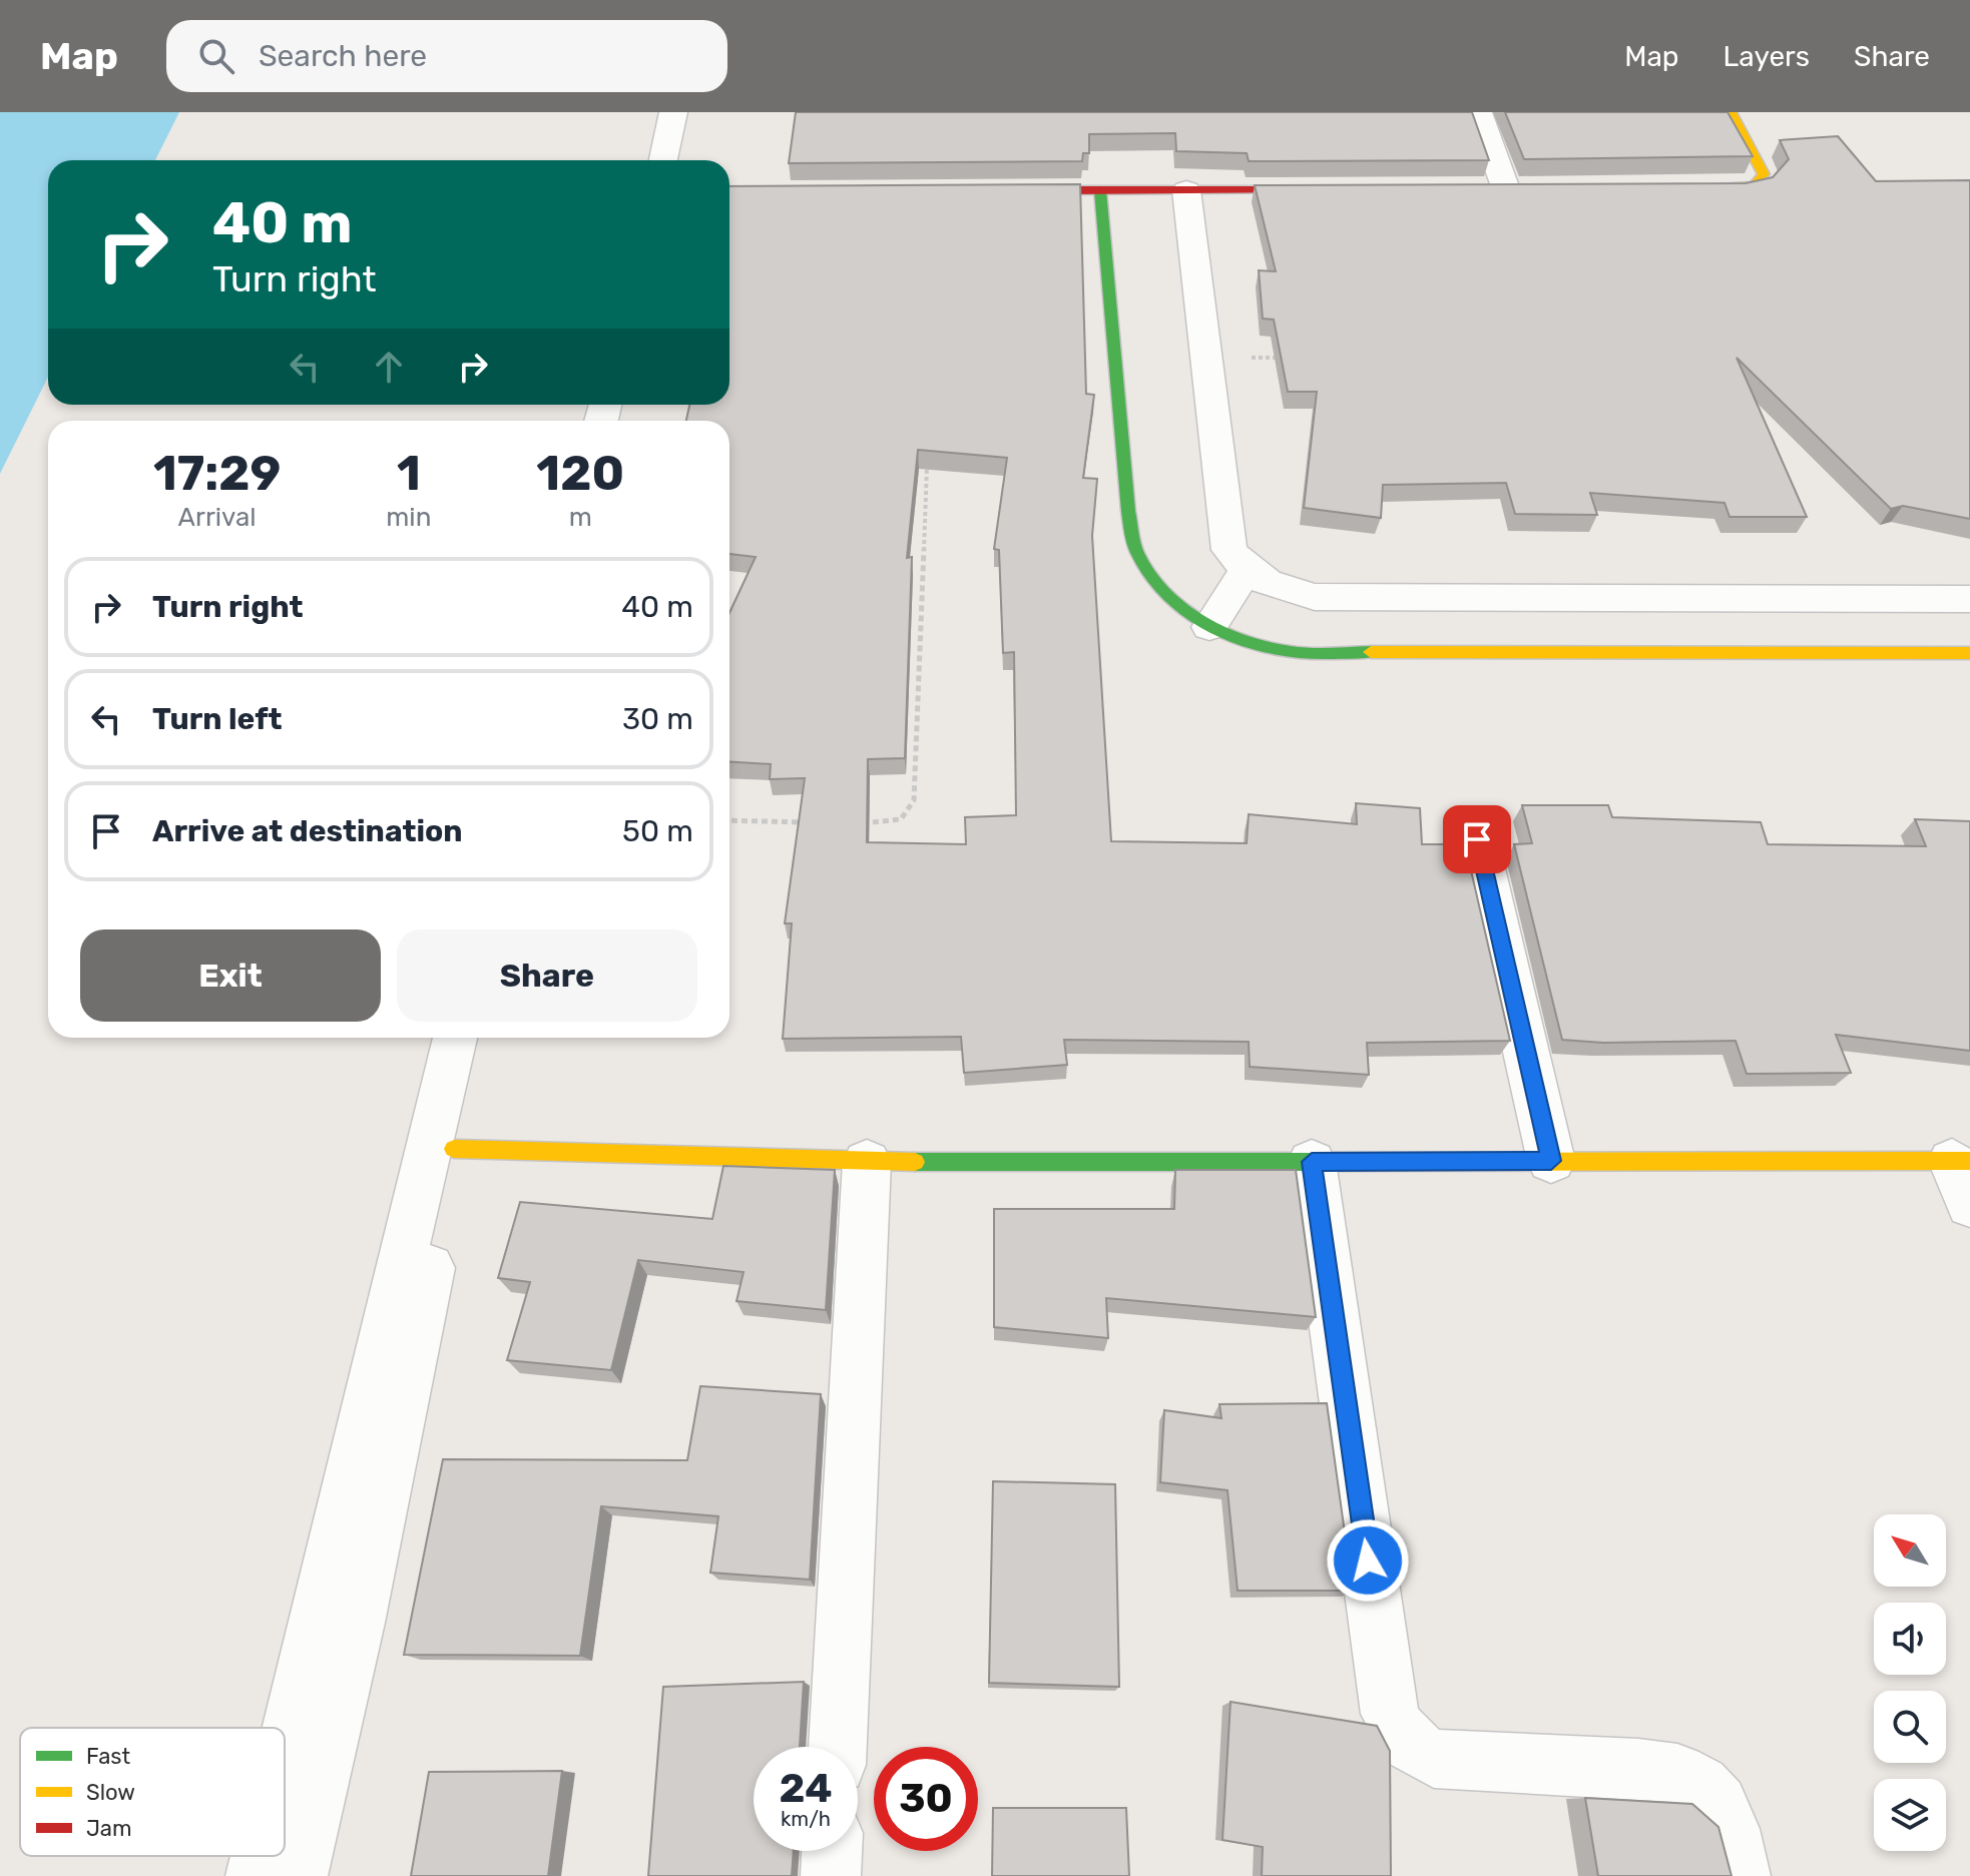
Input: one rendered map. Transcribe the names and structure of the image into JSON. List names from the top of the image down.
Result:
{
  "legend": ["Fast", "Slow", "Jam"],
  "north": "top left",
  "page": {
    "header": "Map",
    "search": "Search here",
    "nav": ["Map", "Layers", "Share"],
    "turn": ["40 m", "Turn right"],
    "eta": [
      "17:29",
      "Arrival",
      "1",
      "min",
      "120",
      "m"
    ],
    "list": [
      {
        "name": "Turn right",
        "value": "40 m"
      },
      {
        "name": "Turn left",
        "value": "30 m"
      },
      {
        "name": "Arrive at destination",
        "value": "50 m"
      }
    ],
    "buttons": ["Exit", "Share"],
    "speed": "24 km/h",
    "limit": "30"
  }
}
